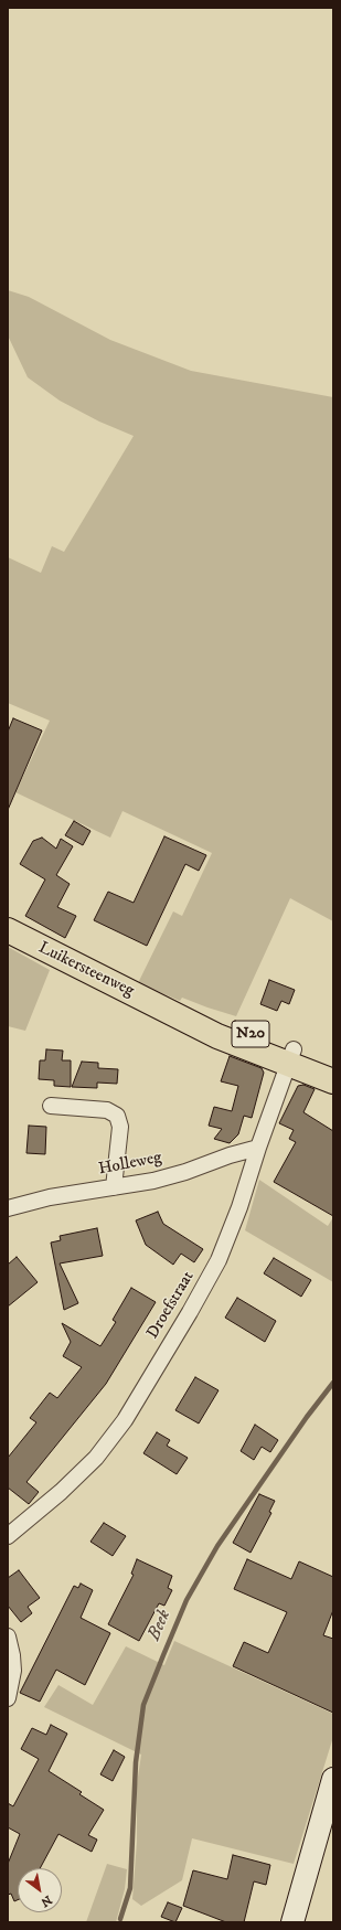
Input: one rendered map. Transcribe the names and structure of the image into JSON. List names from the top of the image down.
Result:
{
  "streets": {
    "main road": ["Luikersteenweg", "N20"],
    "street": ["Holleweg", "Droefstraat"]
  },
  "crossings": [
    ["Luikersteenweg", "Droefstraat"],
    ["Holleweg", "Droefstraat"]
  ],
  "water": ["Beek"],
  "north": "bottom right"
}
